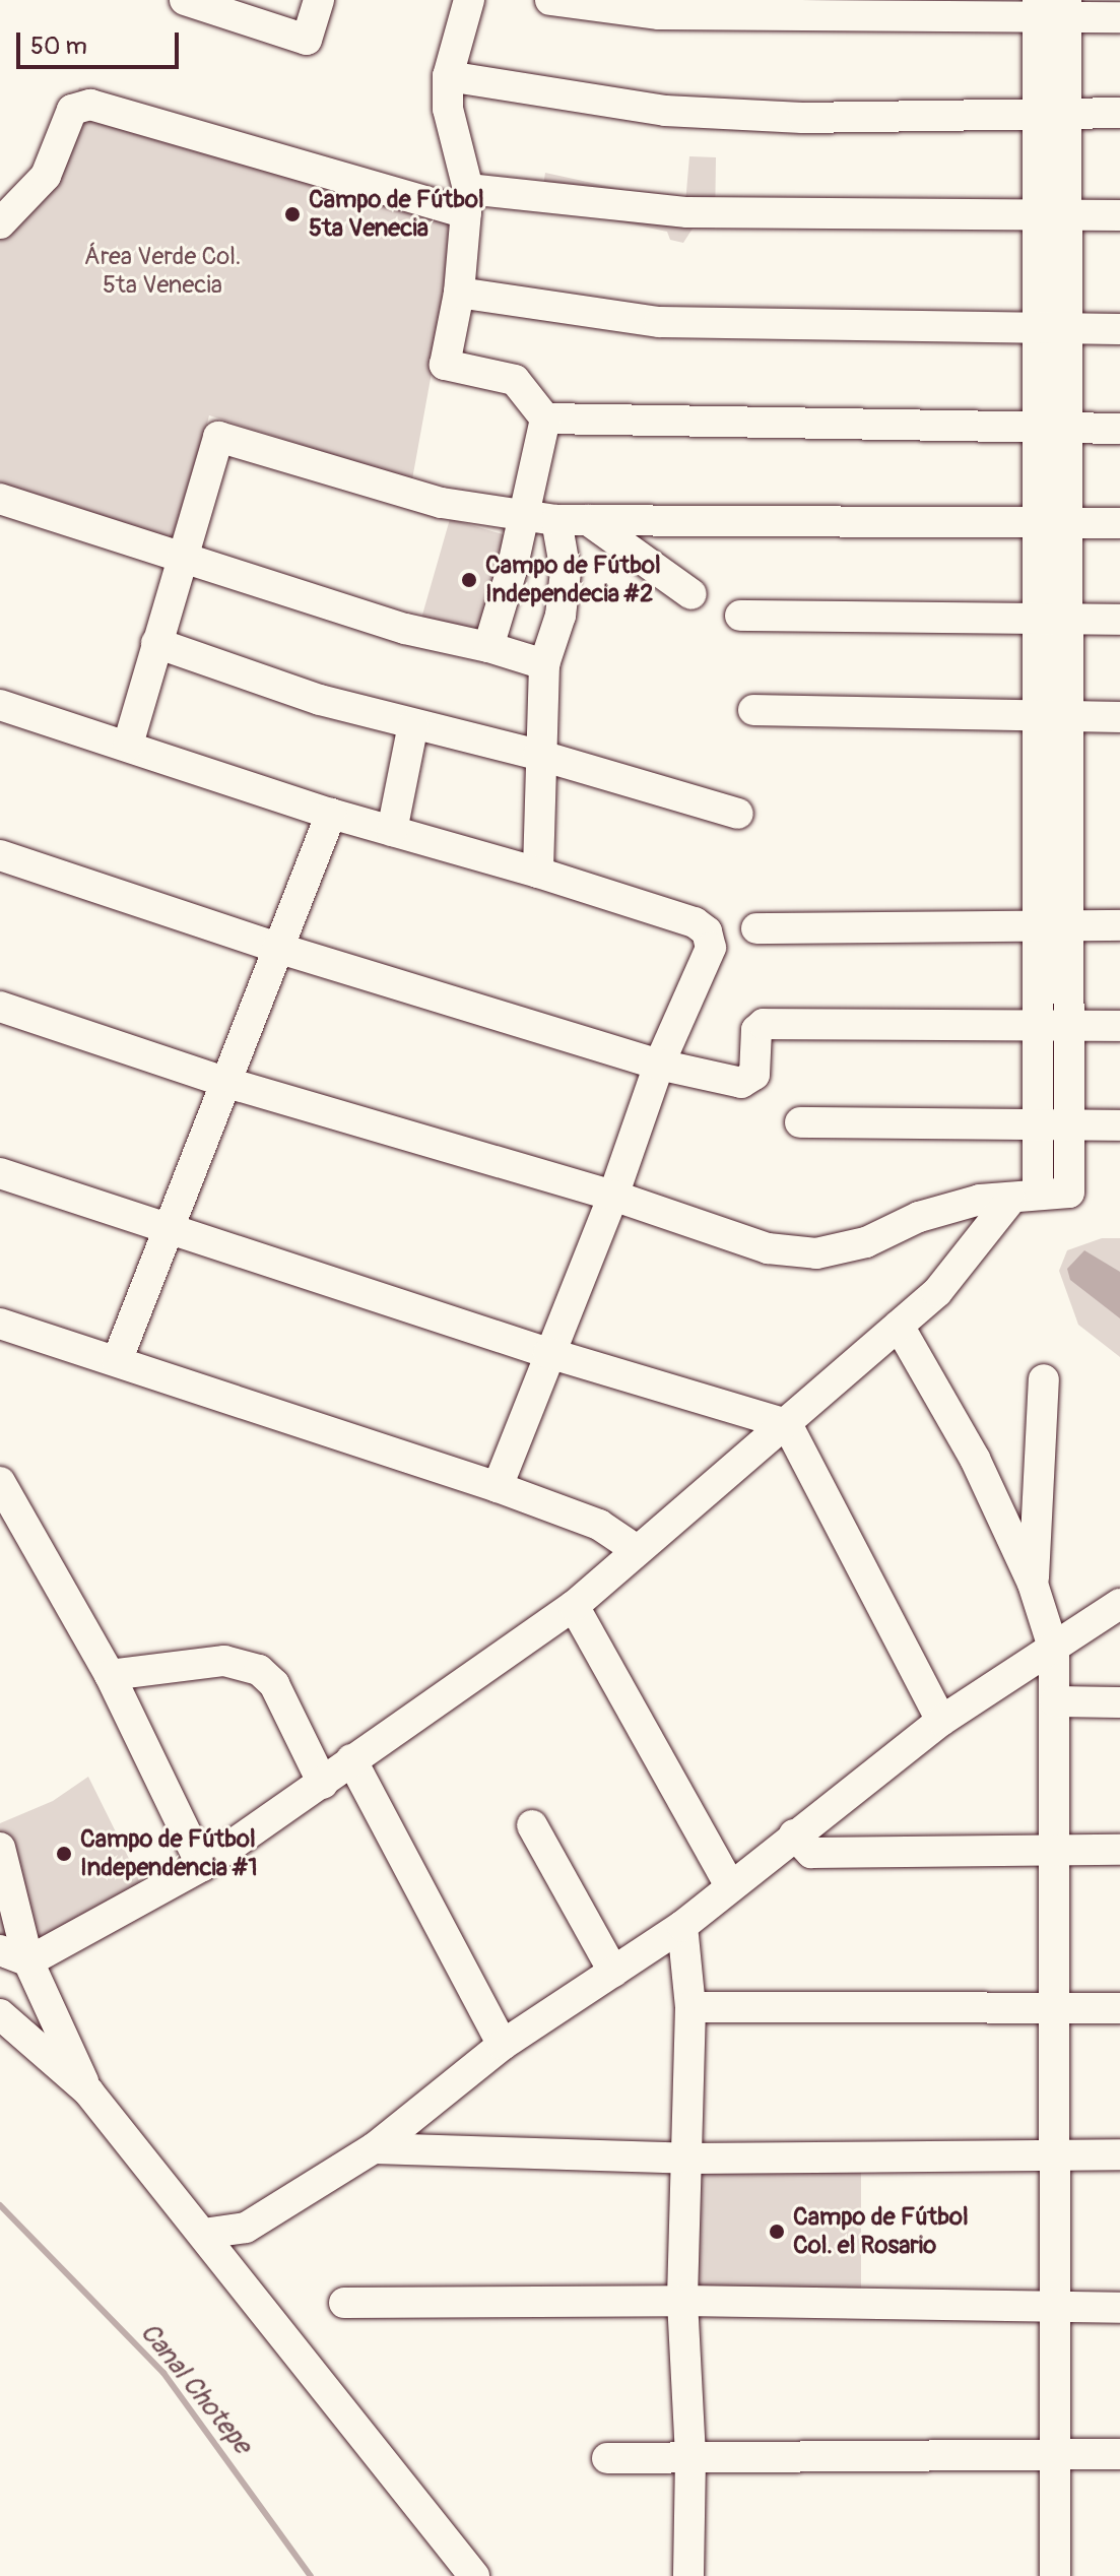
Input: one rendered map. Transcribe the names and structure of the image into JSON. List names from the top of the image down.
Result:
{
  "water": ["Canal Chotepe"],
  "parks": ["Área Verde Col. 5ta Venecia"],
  "places": [
    "Campo de Fútbol 5ta Venecia",
    "Campo de Fútbol Independecia #2",
    "Campo de Fútbol Independencia #1",
    "Campo de Fútbol Col. el Rosario"
  ],
  "scale_bar": "50 m"
}
